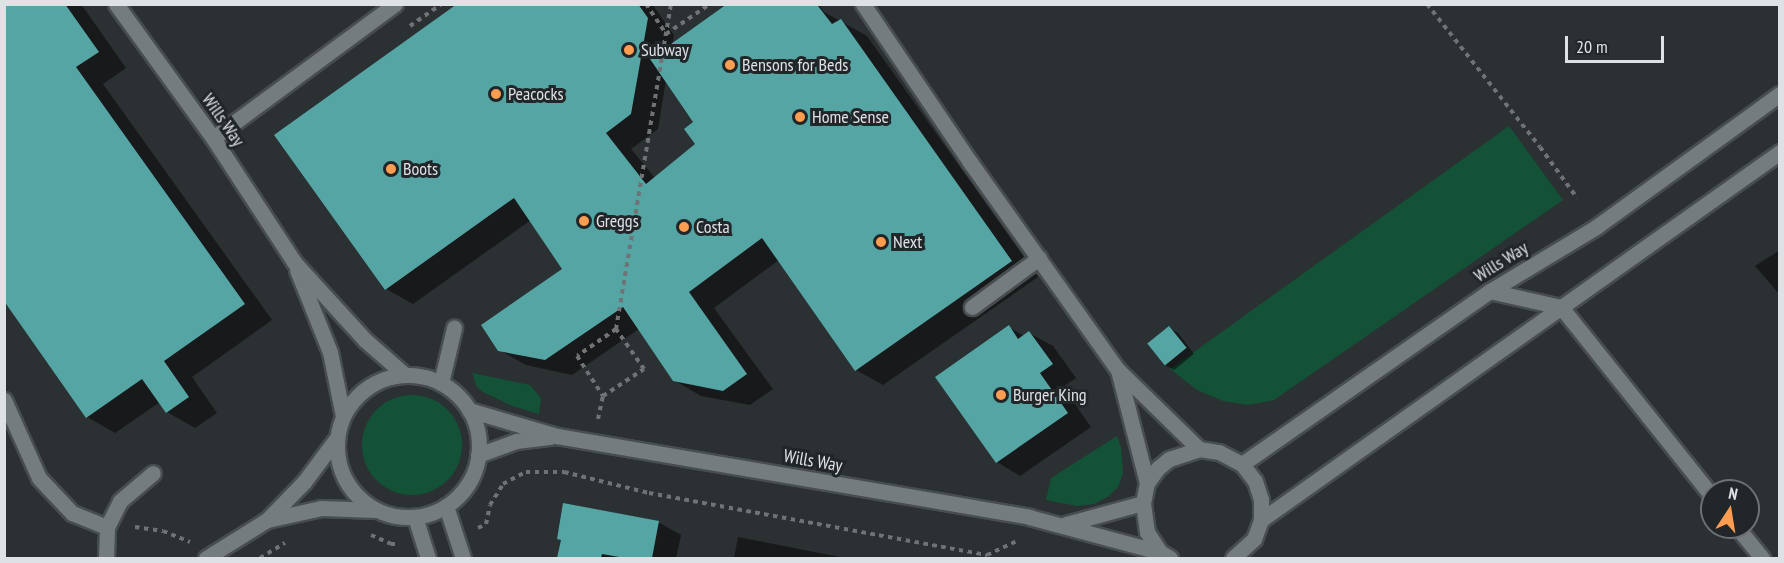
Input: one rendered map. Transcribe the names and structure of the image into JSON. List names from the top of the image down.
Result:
{
  "streets": {
    "street": ["Wills Way"]
  },
  "places": [
    "Subway",
    "Bensons for Beds",
    "Peacocks",
    "Home Sense",
    "Boots",
    "Greggs",
    "Costa",
    "Next",
    "Burger King"
  ],
  "scale_bar": "20 m",
  "north": "top"
}
